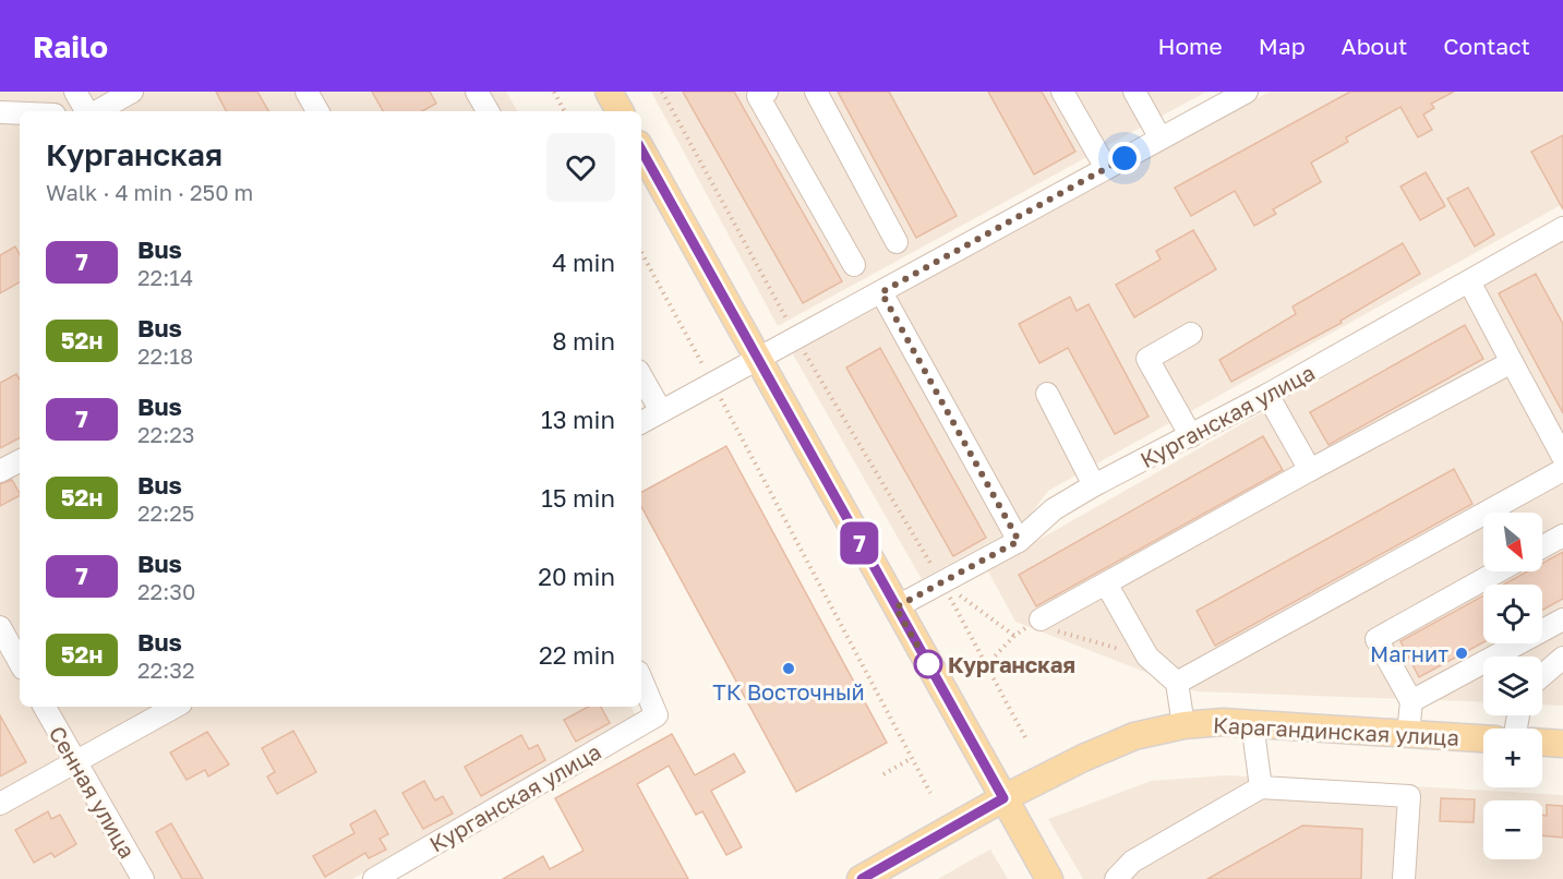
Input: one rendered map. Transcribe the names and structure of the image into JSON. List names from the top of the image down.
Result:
{
  "streets": {
    "main road": ["Карагандинская улица"],
    "street": ["Курганская улица", "Сенная улица"]
  },
  "places": ["Магнит", "Курганская", "ТК Восточный"],
  "lines": ["bus line 7"],
  "north": "bottom right",
  "page": {
    "header": "Railo",
    "nav": [
      "Home",
      "Map",
      "About",
      "Contact"
    ],
    "on_map": "7",
    "heading": ["Курганская", "Walk · 4 min · 250 m"],
    "list": [
      {
        "mark": "7",
        "name": "Bus",
        "note": "22:14",
        "value": "4 min"
      },
      {
        "mark": "52н",
        "name": "Bus",
        "note": "22:18",
        "value": "8 min"
      },
      {
        "mark": "7",
        "name": "Bus",
        "note": "22:23",
        "value": "13 min"
      },
      {
        "mark": "52н",
        "name": "Bus",
        "note": "22:25",
        "value": "15 min"
      },
      {
        "mark": "7",
        "name": "Bus",
        "note": "22:30",
        "value": "20 min"
      },
      {
        "mark": "52н",
        "name": "Bus",
        "note": "22:32",
        "value": "22 min"
      }
    ],
    "map_buttons": ["+", "−"]
  }
}
